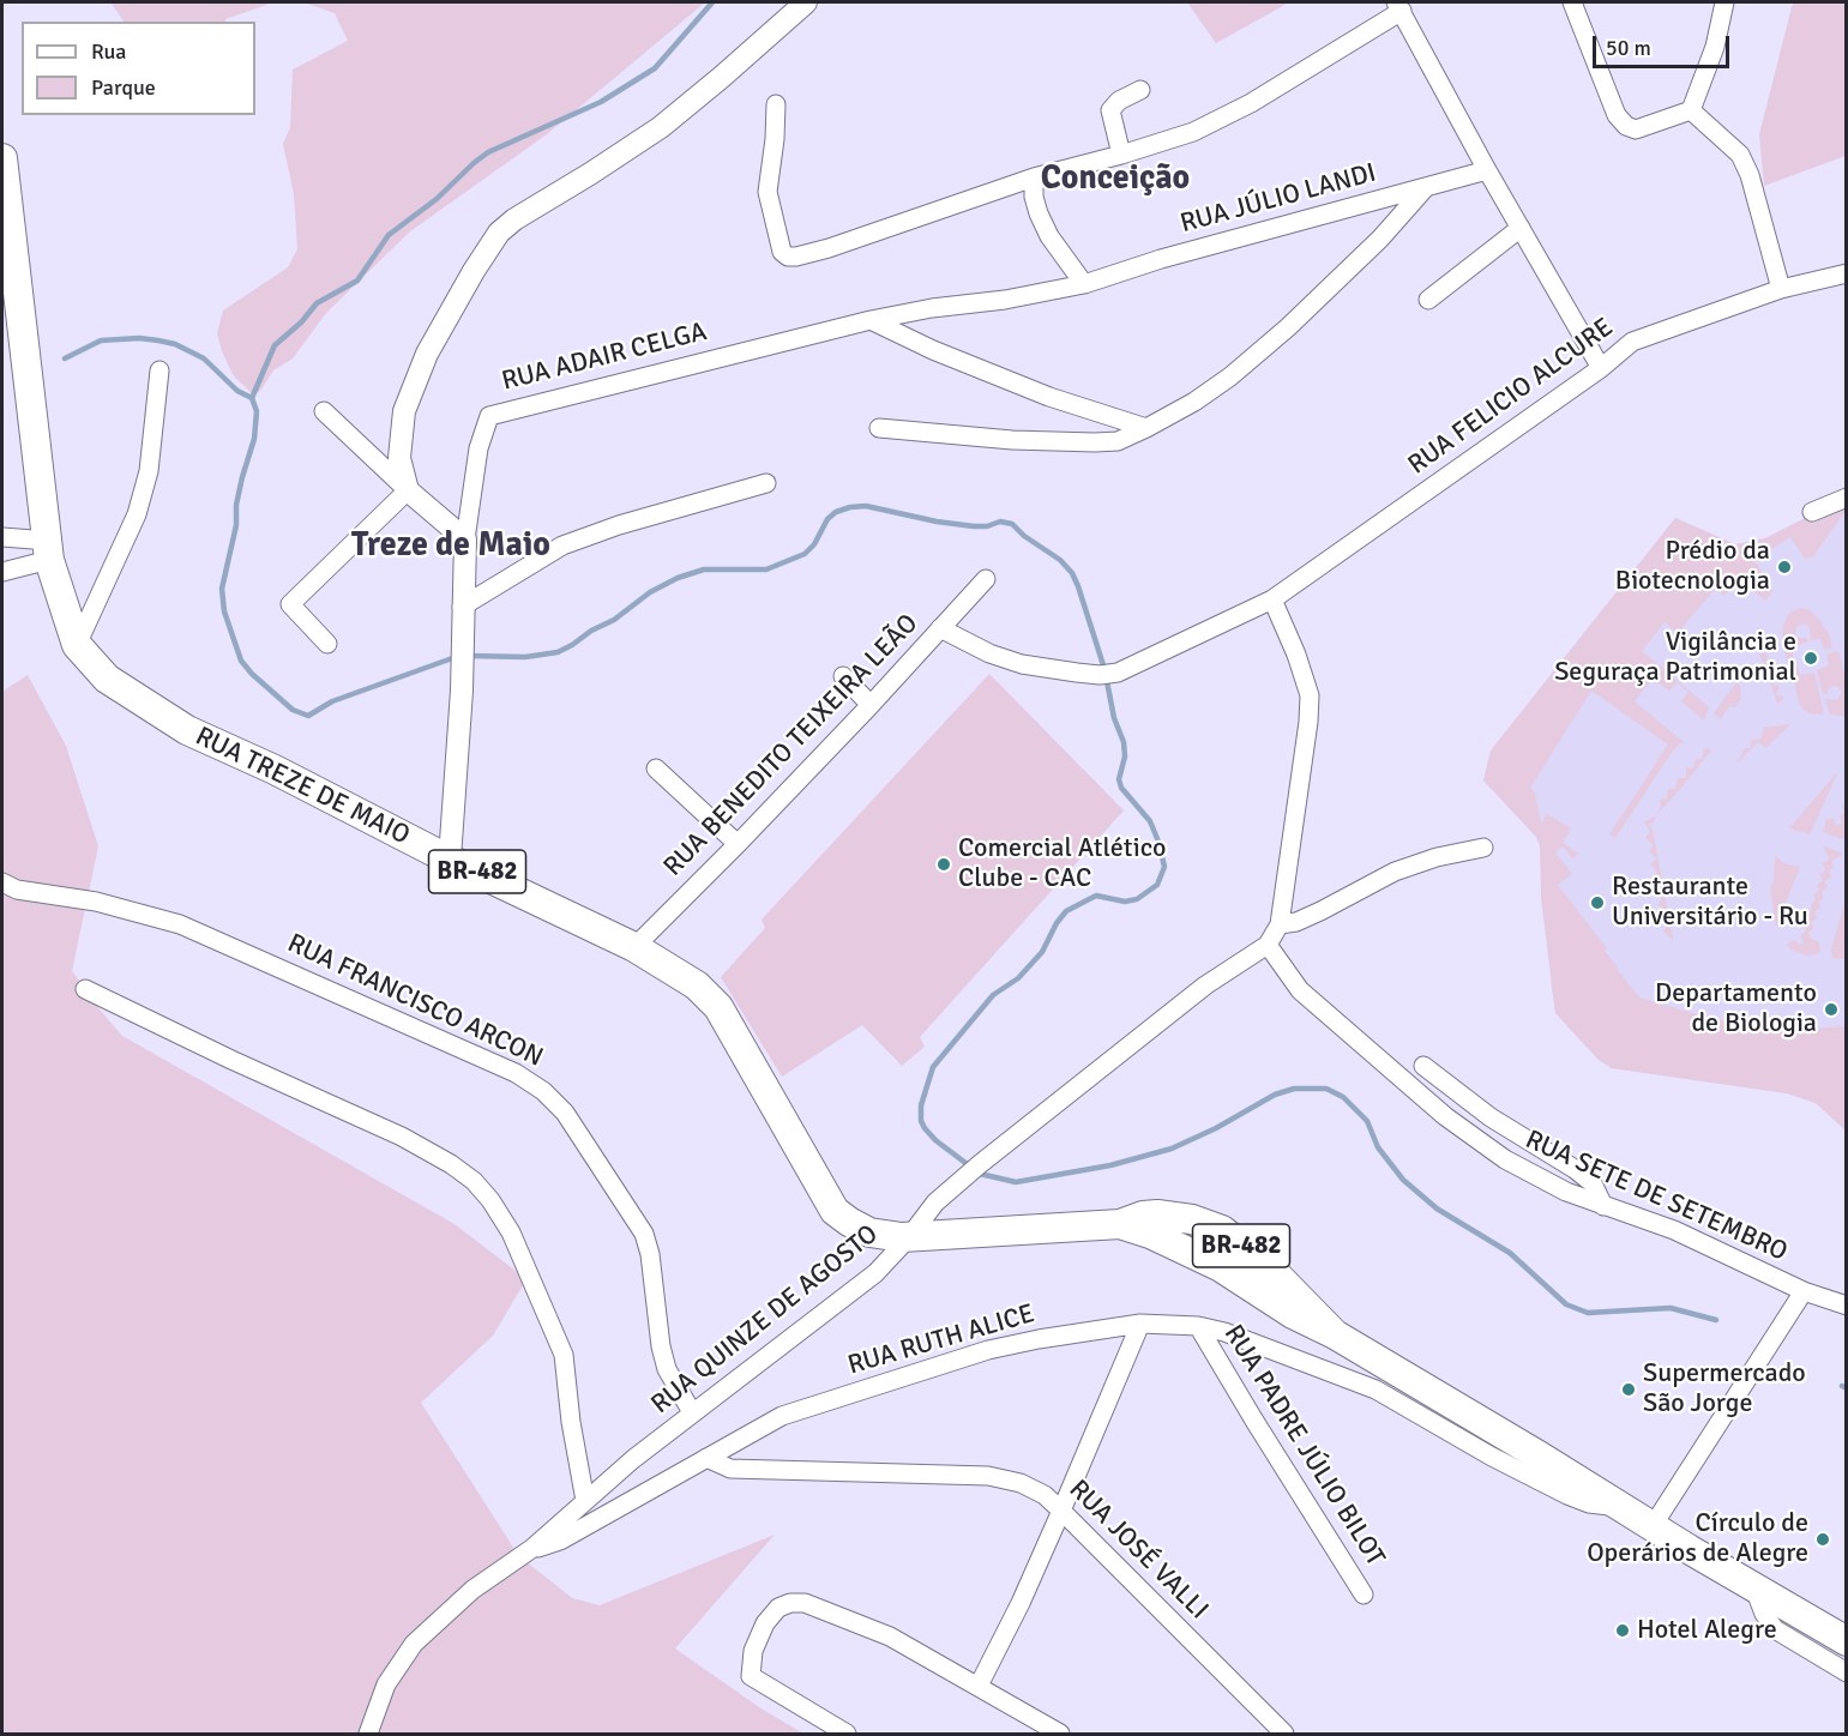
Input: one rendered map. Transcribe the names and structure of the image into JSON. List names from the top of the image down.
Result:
{
  "streets": {
    "highway": ["RUA TREZE DE MAIO", "BR-482"],
    "street": [
      "RUA JÚLIO LANDI",
      "RUA ADAIR CELGA",
      "RUA FELICIO ALCURE",
      "RUA BENEDITO TEIXEIRA LEÃO",
      "RUA FRANCISCO ARCON",
      "RUA SETE DE SETEMBRO",
      "RUA QUINZE DE AGOSTO",
      "RUA RUTH ALICE",
      "RUA PADRE JÚLIO BILOT",
      "RUA JOSÉ VALLI"
    ]
  },
  "crossings": [
    ["RUA JÚLIO LANDI", "RUA ADAIR CELGA"],
    ["RUA ADAIR CELGA", "RUA TREZE DE MAIO"],
    ["RUA FELICIO ALCURE", "RUA BENEDITO TEIXEIRA LEÃO"],
    ["RUA BENEDITO TEIXEIRA LEÃO", "RUA TREZE DE MAIO"],
    ["RUA TREZE DE MAIO", "BR-482"],
    ["RUA TREZE DE MAIO", "RUA QUINZE DE AGOSTO"],
    ["BR-482", "RUA QUINZE DE AGOSTO"],
    ["BR-482", "RUA RUTH ALICE"],
    ["RUA FRANCISCO ARCON", "RUA QUINZE DE AGOSTO"],
    ["RUA SETE DE SETEMBRO", "RUA QUINZE DE AGOSTO"],
    ["RUA QUINZE DE AGOSTO", "RUA RUTH ALICE"],
    ["RUA RUTH ALICE", "RUA PADRE JÚLIO BILOT"],
    ["RUA RUTH ALICE", "RUA JOSÉ VALLI"]
  ],
  "districts": ["Conceição", "Treze de Maio"],
  "places": [
    "Prédio da Biotecnologia",
    "Vigilância e Seguraça Patrimonial",
    "Comercial Atlético Clube - CAC",
    "Restaurante Universitário - Ru",
    "Departamento de Biologia",
    "Supermercado São Jorge",
    "Círculo de Operários de Alegre",
    "Hotel Alegre"
  ],
  "legend": ["Rua", "Parque"],
  "scale_bar": "50 m"
}
